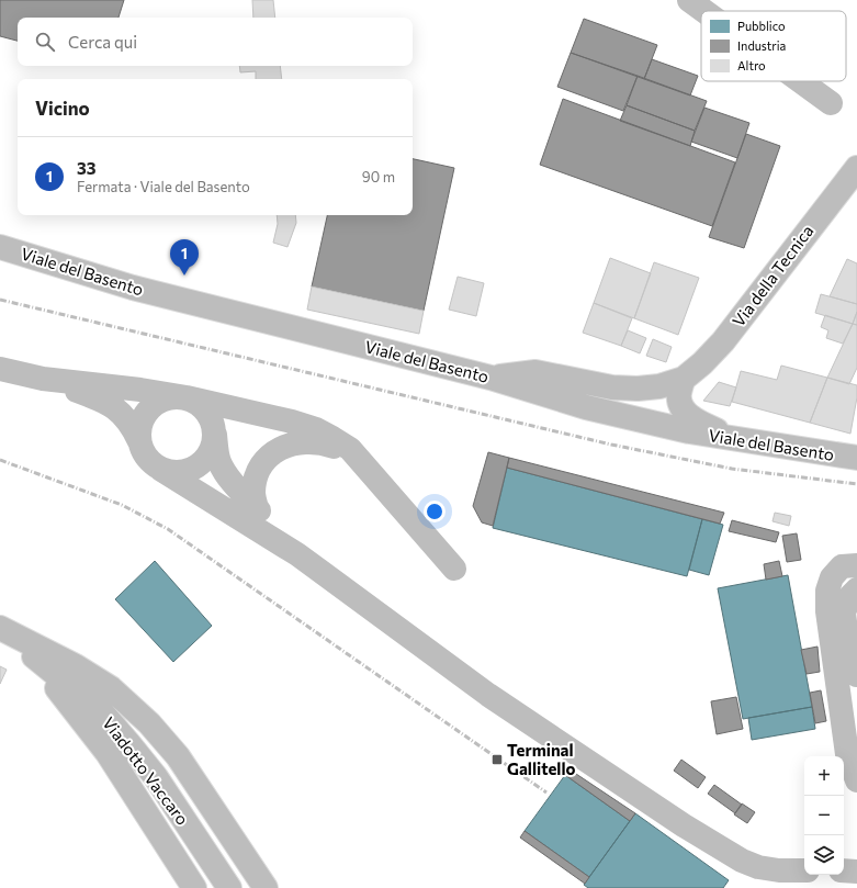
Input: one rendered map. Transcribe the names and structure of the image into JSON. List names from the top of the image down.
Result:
{
  "streets": {
    "main road": ["Viale del Basento", "Via della Tecnica", "Viadotto Vaccaro"]
  },
  "crossings": [
    ["Viale del Basento", "Via della Tecnica"]
  ],
  "places": {
    "transit": ["Terminal Gallitello"]
  },
  "legend": ["Pubblico", "Industria", "Altro"],
  "page": {
    "search": "Cerca qui",
    "heading": "Vicino",
    "list": [
      {
        "mark": "1",
        "name": "33",
        "note": "Fermata · Viale del Basento",
        "value": "90 m"
      }
    ],
    "pins": "1",
    "map_buttons": ["+", "−"]
  }
}
